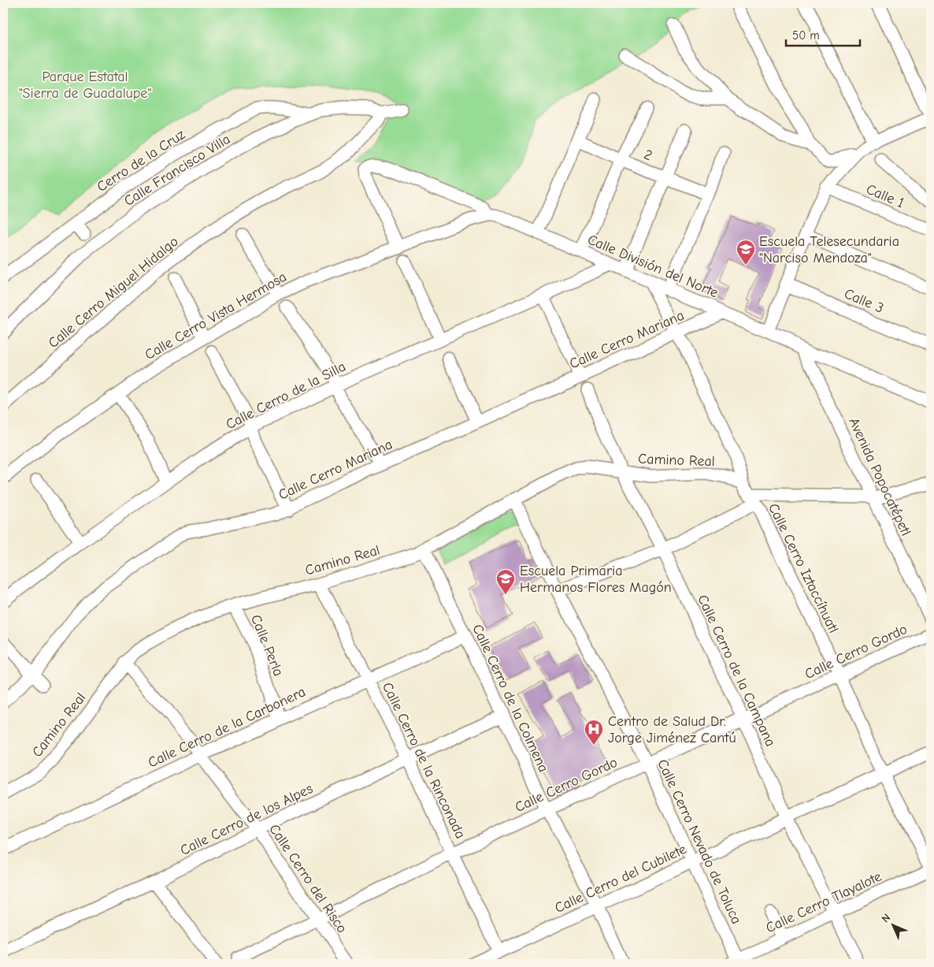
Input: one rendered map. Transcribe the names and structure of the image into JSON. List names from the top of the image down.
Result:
{
  "streets": {
    "street": [
      "2",
      "Cerro de la Cruz",
      "Calle Francisco Villa",
      "Calle 1",
      "Calle División del Norte",
      "Calle Cerro Miguel Hidalgo",
      "Calle 3",
      "Calle Cerro Vista Hermosa",
      "Calle Cerro Mariana",
      "Calle Cerro de la Silla",
      "Camino Real",
      "Avenida Popocatépetl",
      "Calle Cerro Iztaccíhuatl",
      "Calle Perla",
      "Calle Cerro Gordo",
      "Calle Cerro de la Campana",
      "Calle Cerro de la Colmena",
      "Calle Cerro de la Carbonera",
      "Calle Cerro de la Rinconada",
      "Calle Cerro de los Alpes",
      "Calle Cerro Nevado de Toluca",
      "Calle Cerro del Risco",
      "Calle Cerro del Cubilete",
      "Calle Cerro Tlayalote"
    ]
  },
  "crossings": [
    ["Cerro de la Cruz", "Calle Francisco Villa"],
    ["Calle Francisco Villa", "Calle Cerro Miguel Hidalgo"],
    ["Calle División del Norte", "Calle Cerro Vista Hermosa"],
    ["Calle División del Norte", "Calle Cerro Mariana"],
    ["Calle División del Norte", "Calle Cerro de la Silla"],
    ["Calle División del Norte", "Avenida Popocatépetl"],
    ["Calle División del Norte", "Calle Cerro Iztaccíhuatl"],
    ["Calle Cerro Mariana", "Calle Cerro Iztaccíhuatl"],
    ["Camino Real", "Calle Cerro Iztaccíhuatl"],
    ["Camino Real", "Calle Perla"],
    ["Camino Real", "Calle Cerro de la Campana"],
    ["Camino Real", "Calle Cerro de la Colmena"],
    ["Camino Real", "Calle Cerro de la Rinconada"],
    ["Camino Real", "Calle Cerro Nevado de Toluca"],
    ["Camino Real", "Calle Cerro del Risco"],
    ["Calle Cerro Iztaccíhuatl", "Calle Cerro Gordo"],
    ["Calle Cerro Iztaccíhuatl", "Calle Cerro del Cubilete"],
    ["Calle Cerro Iztaccíhuatl", "Calle Cerro Tlayalote"],
    ["Calle Perla", "Calle Cerro de la Carbonera"],
    ["Calle Cerro Gordo", "Calle Cerro de la Campana"],
    ["Calle Cerro Gordo", "Calle Cerro de la Colmena"],
    ["Calle Cerro Gordo", "Calle Cerro de la Rinconada"],
    ["Calle Cerro Gordo", "Calle Cerro Nevado de Toluca"],
    ["Calle Cerro Gordo", "Calle Cerro del Risco"],
    ["Calle Cerro de la Campana", "Calle Cerro del Cubilete"],
    ["Calle Cerro de la Campana", "Calle Cerro Tlayalote"],
    ["Calle Cerro de la Colmena", "Calle Cerro de la Carbonera"],
    ["Calle Cerro de la Colmena", "Calle Cerro de los Alpes"],
    ["Calle Cerro de la Colmena", "Calle Cerro del Cubilete"],
    ["Calle Cerro de la Carbonera", "Calle Cerro de la Rinconada"],
    ["Calle Cerro de la Carbonera", "Calle Cerro del Risco"],
    ["Calle Cerro de la Rinconada", "Calle Cerro de los Alpes"],
    ["Calle Cerro de la Rinconada", "Calle Cerro del Cubilete"],
    ["Calle Cerro de los Alpes", "Calle Cerro del Risco"],
    ["Calle Cerro Nevado de Toluca", "Calle Cerro del Cubilete"],
    ["Calle Cerro Nevado de Toluca", "Calle Cerro Tlayalote"]
  ],
  "parks": ["Parque Estatal \"Sierra de Guadalupe\""],
  "places": {
    "school or university": ["Escuela Telesecundaria \"Narciso Mendoza\"", "Escuela Primaria Hermanos Flores Magón"],
    "hospital": ["Centro de Salud Dr. Jorge Jiménez Cantú"]
  },
  "scale_bar": "50 m",
  "north": "top left"
}
